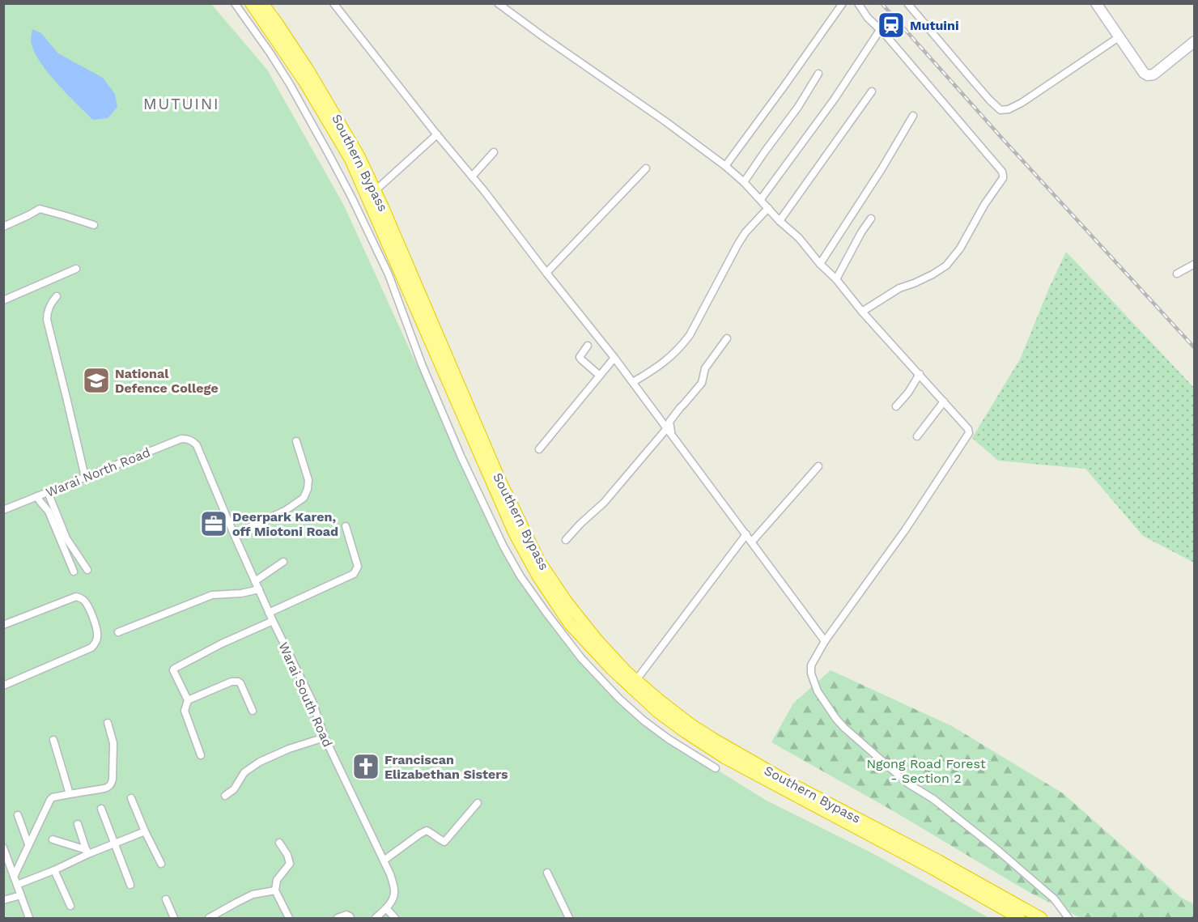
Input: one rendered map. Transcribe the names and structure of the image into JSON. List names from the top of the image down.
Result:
{
  "streets": {
    "highway": ["Southern Bypass"],
    "street": ["Warai North Road", "Warai South Road"]
  },
  "crossings": [
    ["Warai North Road", "Warai South Road"]
  ],
  "districts": ["MUTUINI"],
  "parks": ["Ngong Road Forest - Section 2"],
  "places": {
    "station": ["Mutuini"],
    "school or university": ["National Defence College"],
    "office": ["Deerpark Karen, off Miotoni Road"],
    "church": ["Franciscan Elizabethan Sisters"]
  }
}
